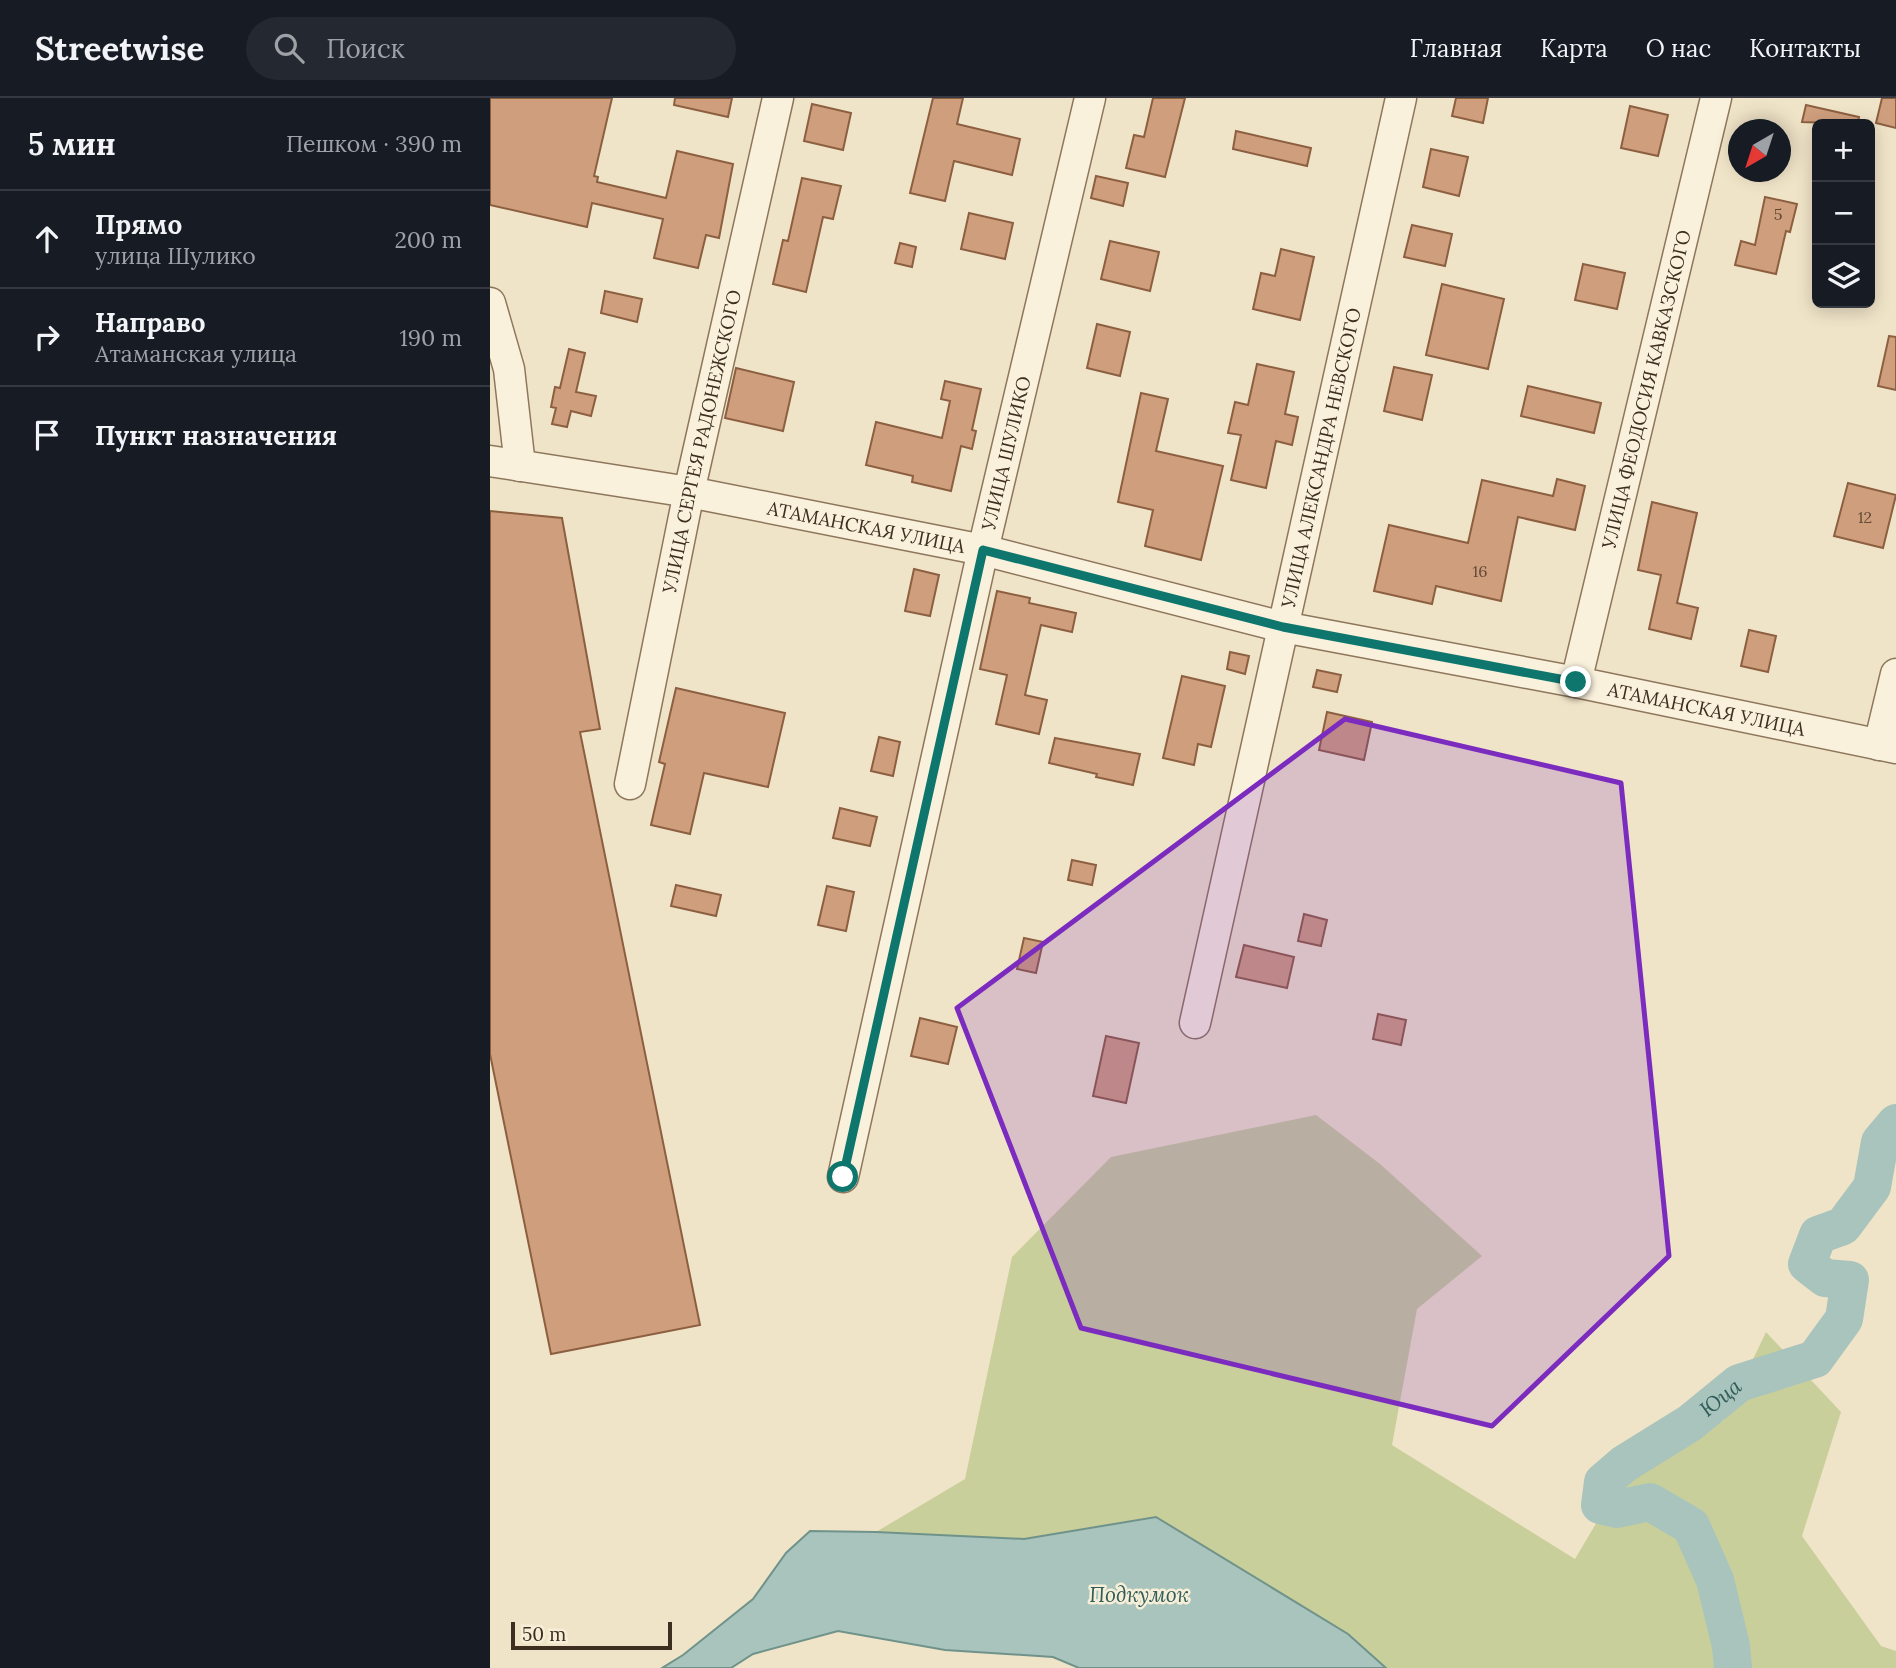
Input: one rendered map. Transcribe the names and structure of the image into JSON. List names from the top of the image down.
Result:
{
  "streets": {
    "street": [
      "УЛИЦА ФЕОДОСИЯ КАВКАЗСКОГО",
      "УЛИЦА СЕРГЕЯ РАДОНЕЖСКОГО",
      "УЛИЦА ШУЛИКО",
      "УЛИЦА АЛЕКСАНДРА НЕВСКОГО",
      "АТАМАНСКАЯ УЛИЦА"
    ]
  },
  "crossings": [
    ["УЛИЦА ФЕОДОСИЯ КАВКАЗСКОГО", "АТАМАНСКАЯ УЛИЦА"],
    ["УЛИЦА СЕРГЕЯ РАДОНЕЖСКОГО", "АТАМАНСКАЯ УЛИЦА"],
    ["УЛИЦА ШУЛИКО", "АТАМАНСКАЯ УЛИЦА"],
    ["УЛИЦА АЛЕКСАНДРА НЕВСКОГО", "АТАМАНСКАЯ УЛИЦА"]
  ],
  "water": ["Юца", "Подкумок"],
  "house_numbers": ["5", "12", "16"],
  "scale_bar": "50 m",
  "north": "bottom left",
  "page": {
    "header": "Streetwise",
    "search": "Поиск",
    "nav": [
      "Главная",
      "Карта",
      "О нас",
      "Контакты"
    ],
    "heading": ["5 мин", "Пешком · 390 m"],
    "map_buttons": ["+", "−"],
    "list": [
      ["Прямо", "улица Шулико", "200 m"],
      ["Направо", "Атаманская улица", "190 m"],
      "Пункт назначения"
    ],
    "scale": "50 m"
  }
}
